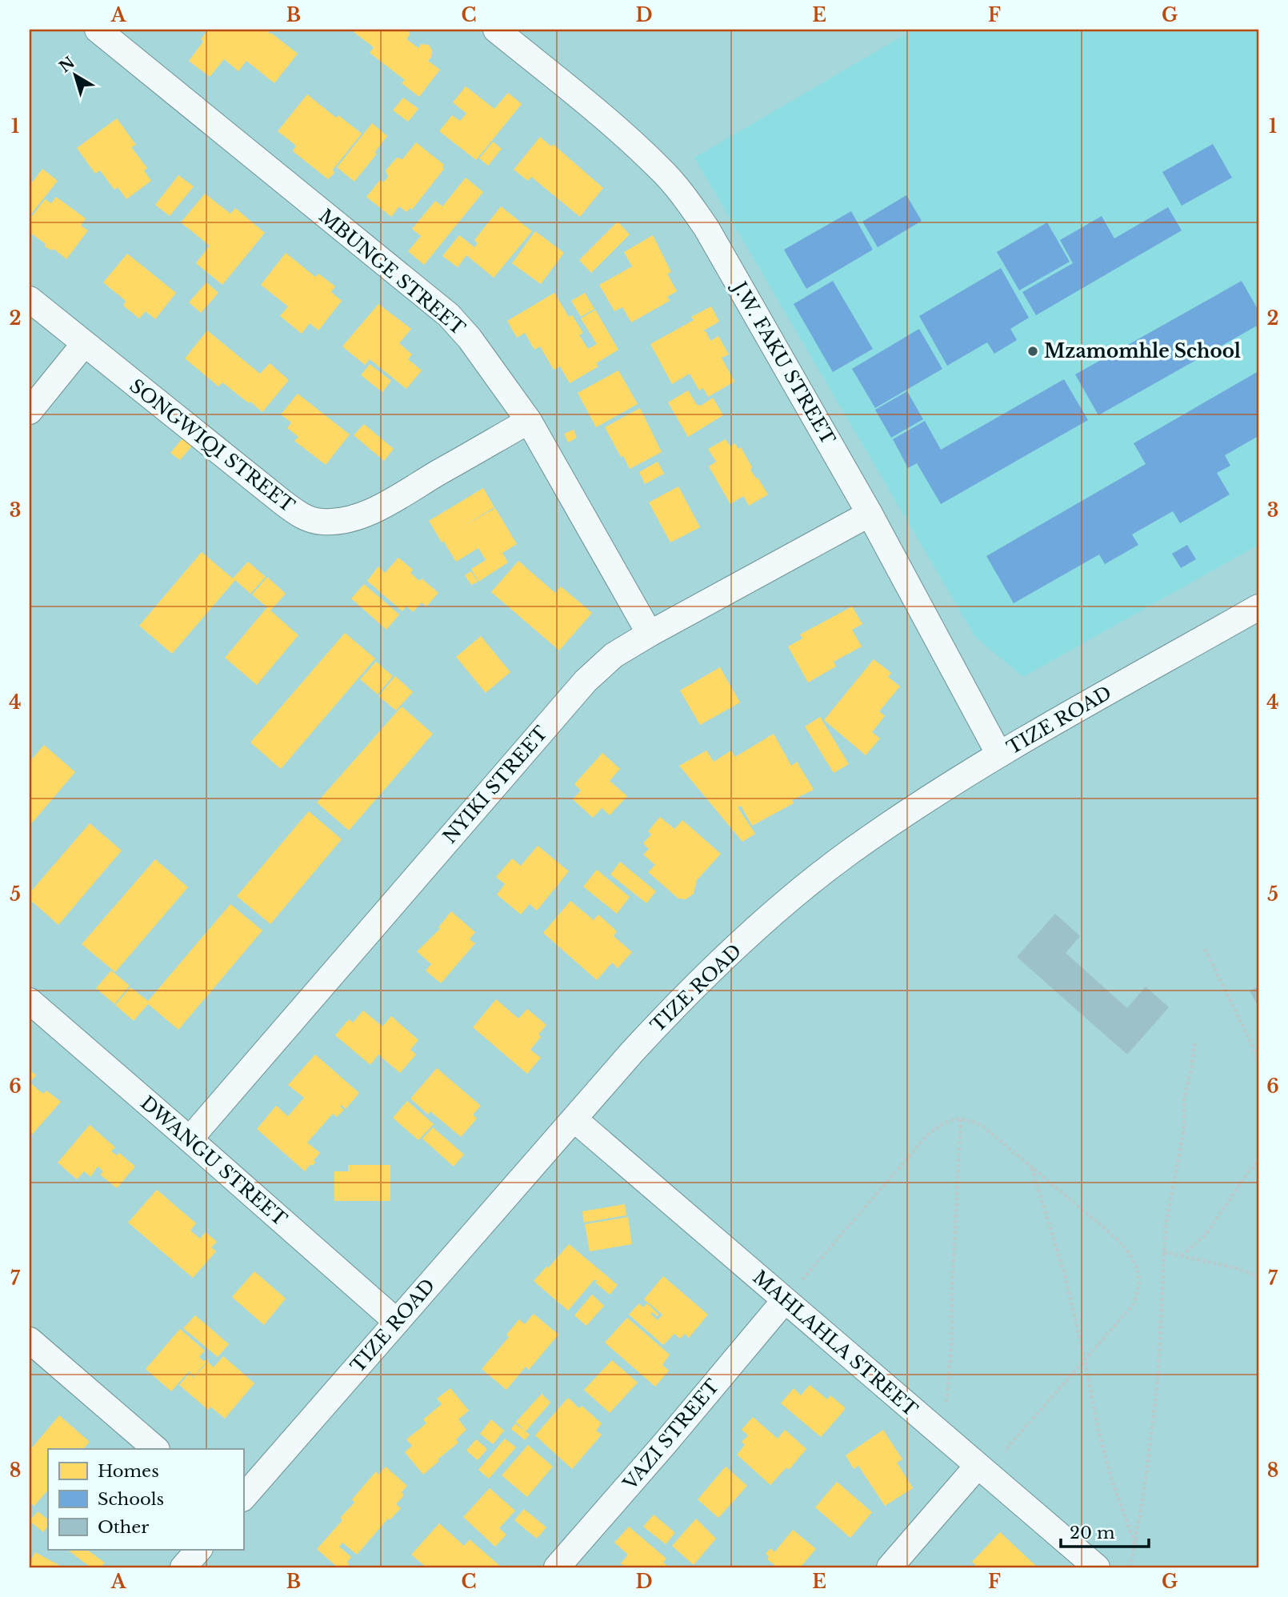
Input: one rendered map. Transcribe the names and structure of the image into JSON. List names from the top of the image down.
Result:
{
  "streets": {
    "street": [
      "MBUNGE STREET",
      "J.W. FAKU STREET",
      "SONGWIQI STREET",
      "TIZE ROAD",
      "NYIKI STREET",
      "DWANGU STREET",
      "MAHLAHLA STREET",
      "VAZI STREET"
    ]
  },
  "crossings": [
    ["MBUNGE STREET", "SONGWIQI STREET"],
    ["MBUNGE STREET", "NYIKI STREET"],
    ["J.W. FAKU STREET", "TIZE ROAD"],
    ["J.W. FAKU STREET", "NYIKI STREET"],
    ["TIZE ROAD", "DWANGU STREET"],
    ["TIZE ROAD", "MAHLAHLA STREET"],
    ["NYIKI STREET", "DWANGU STREET"],
    ["MAHLAHLA STREET", "VAZI STREET"]
  ],
  "places": ["Mzamomhle School"],
  "legend": ["Homes", "Schools", "Other"],
  "scale_bar": "20 m",
  "north": "top left",
  "grid": {
    "columns": [
      "A",
      "B",
      "C",
      "D",
      "E",
      "F",
      "G"
    ],
    "rows": [
      "1",
      "2",
      "3",
      "4",
      "5",
      "6",
      "7",
      "8"
    ]
  }
}
